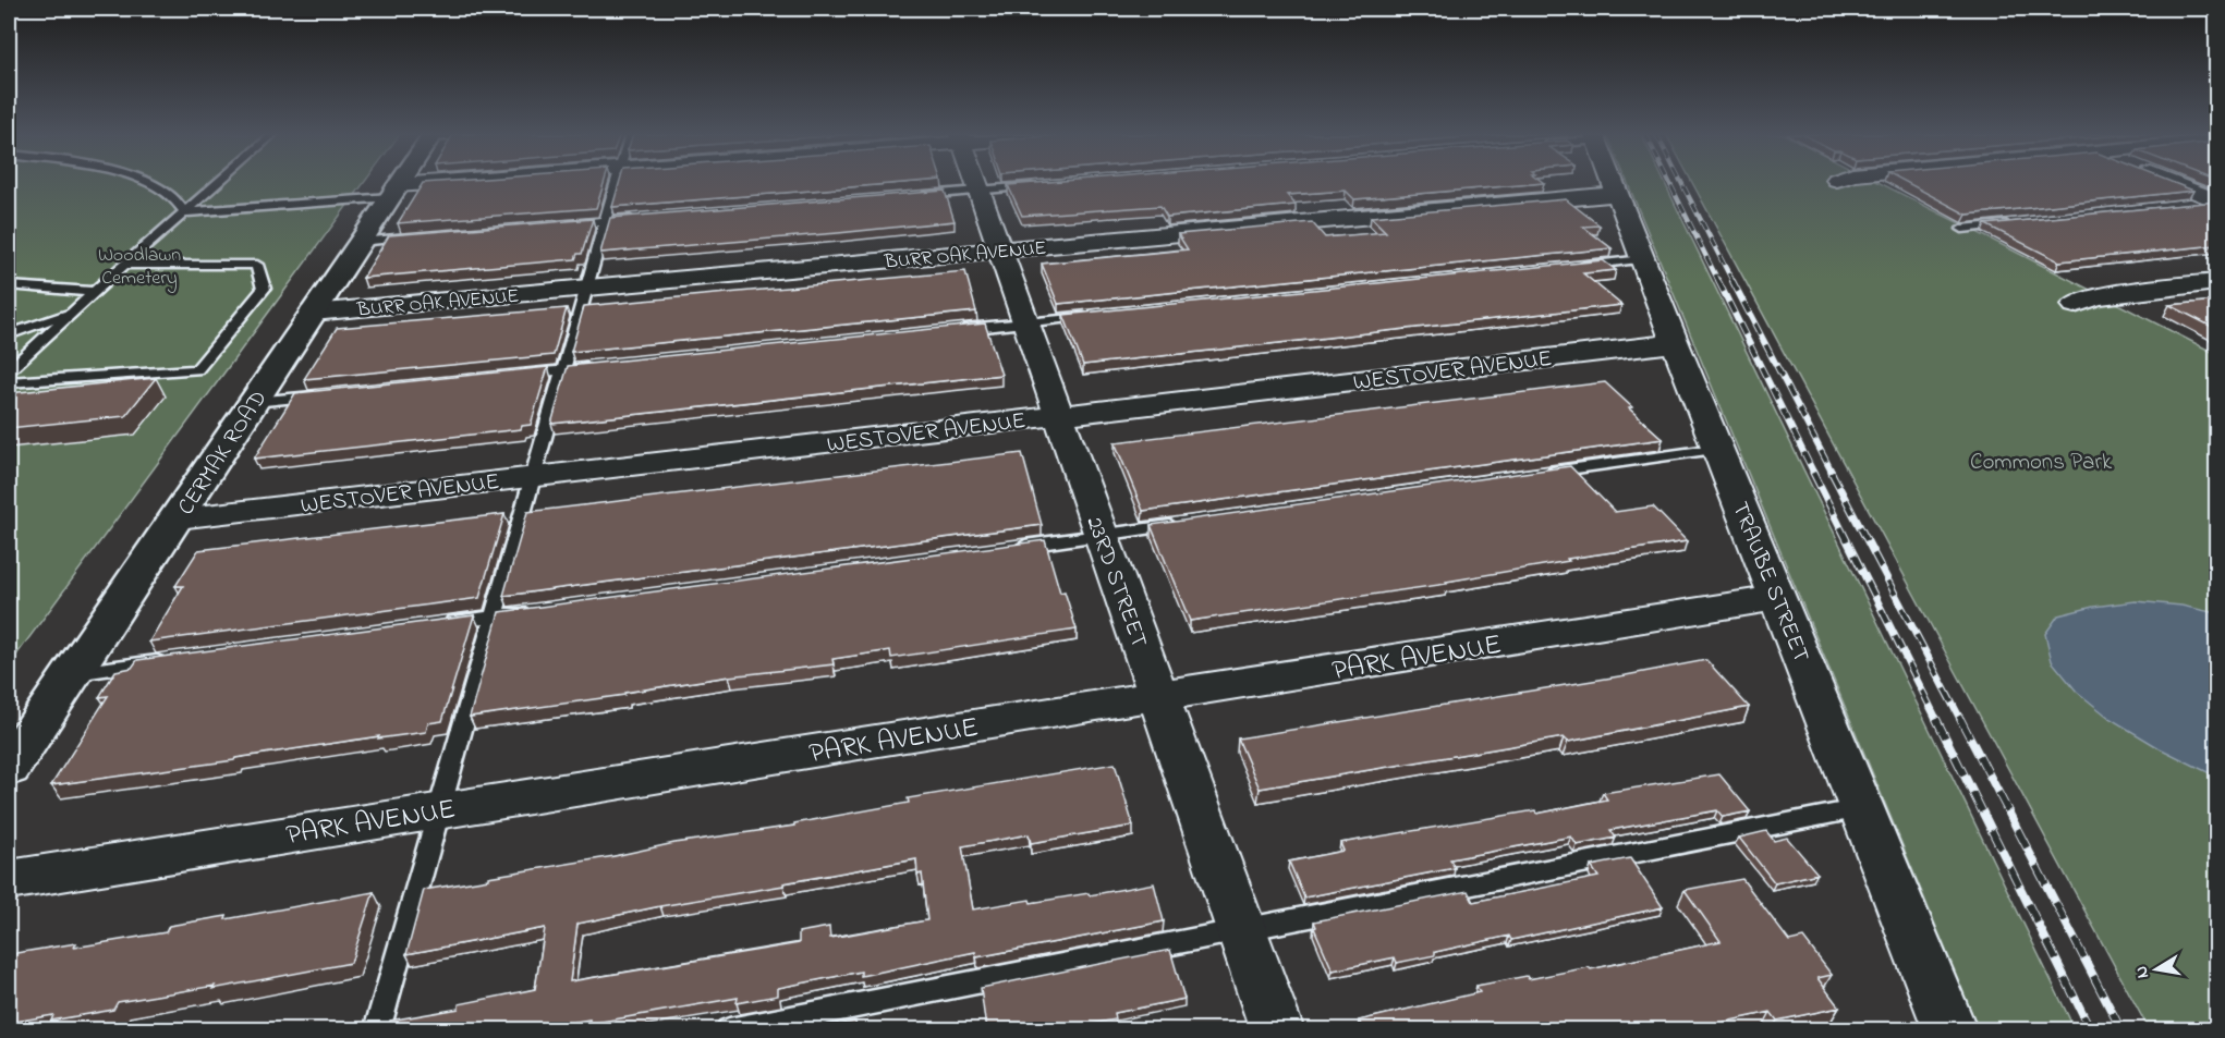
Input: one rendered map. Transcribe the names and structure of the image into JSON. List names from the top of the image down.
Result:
{
  "streets": {
    "main road": ["CERMAK ROAD"],
    "street": [
      "BURR OAK AVENUE",
      "WESTOVER AVENUE",
      "23RD STREET",
      "TRAUBE STREET",
      "PARK AVENUE"
    ]
  },
  "crossings": [
    ["BURR OAK AVENUE", "CERMAK ROAD"],
    ["BURR OAK AVENUE", "23RD STREET"],
    ["BURR OAK AVENUE", "TRAUBE STREET"],
    ["WESTOVER AVENUE", "CERMAK ROAD"],
    ["WESTOVER AVENUE", "23RD STREET"],
    ["WESTOVER AVENUE", "TRAUBE STREET"],
    ["23RD STREET", "PARK AVENUE"],
    ["TRAUBE STREET", "PARK AVENUE"]
  ],
  "parks": ["Woodlawn Cemetery", "Commons Park"],
  "north": "left"
}
